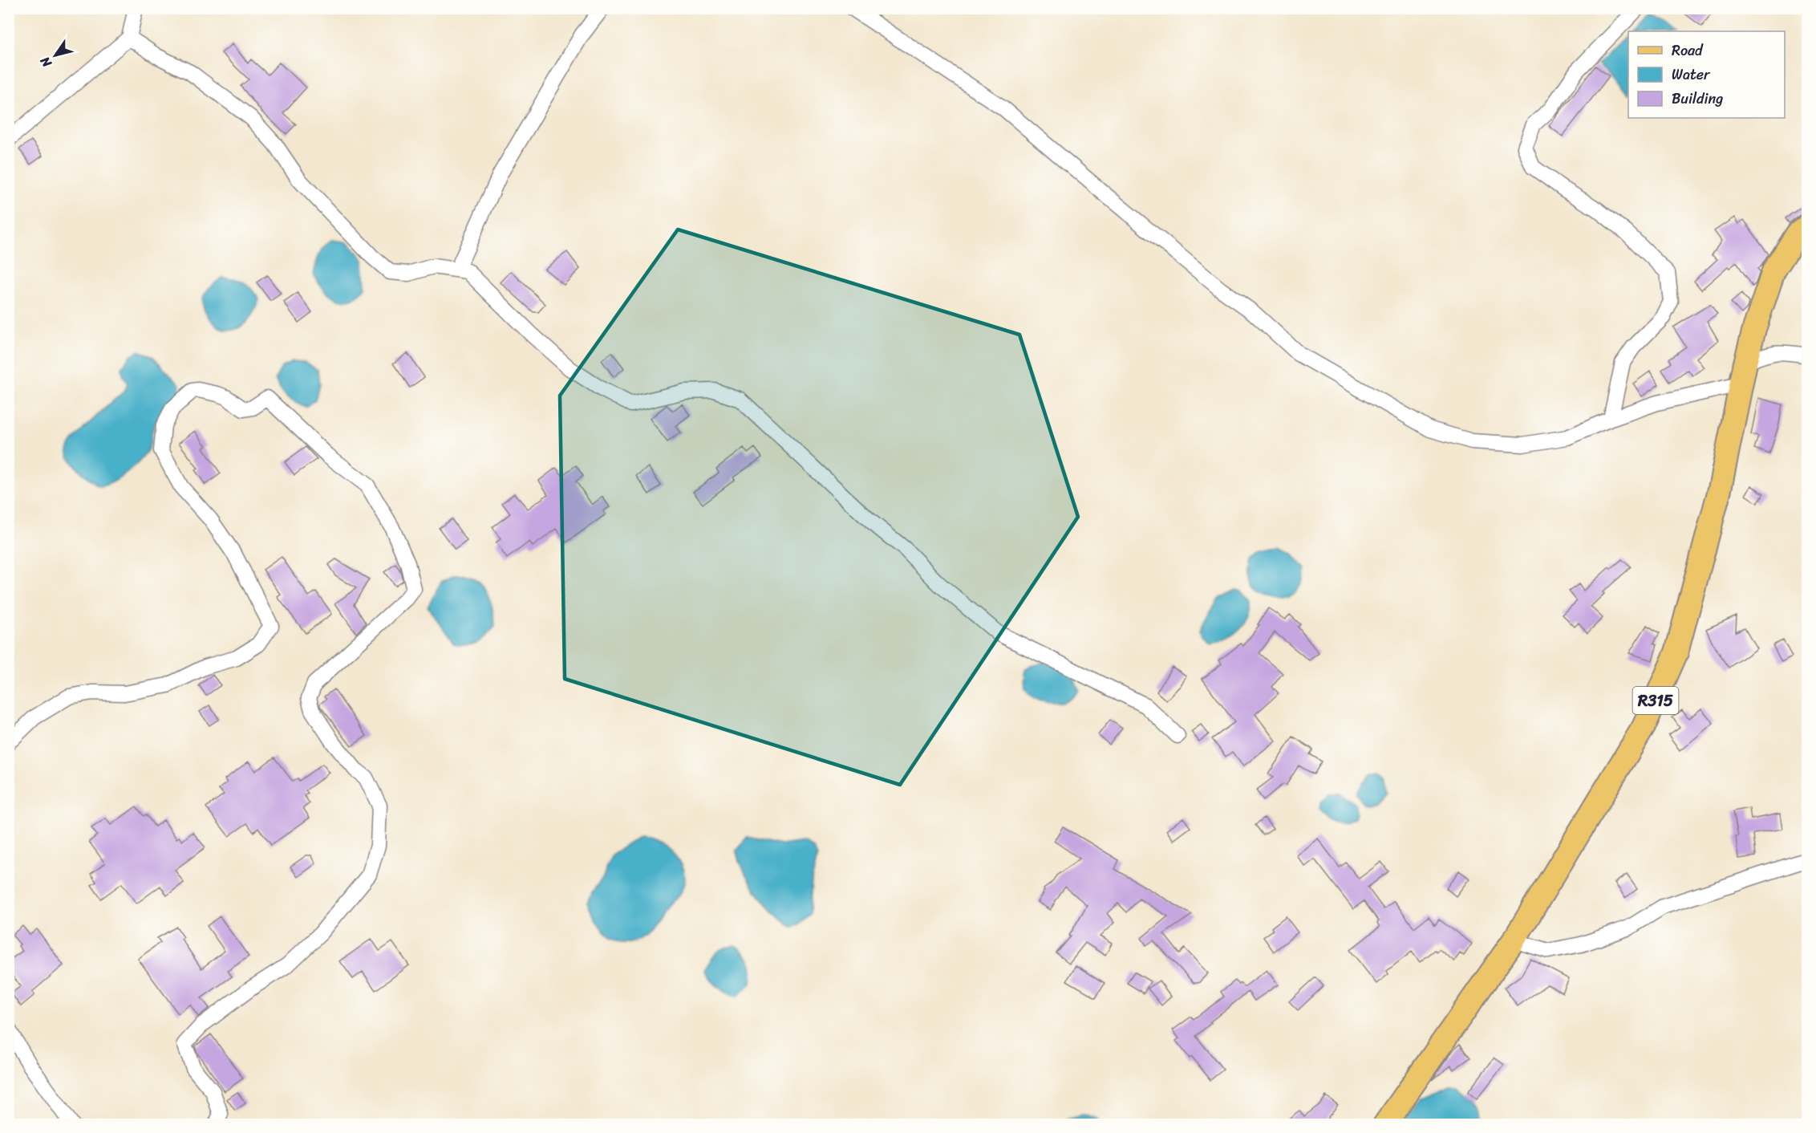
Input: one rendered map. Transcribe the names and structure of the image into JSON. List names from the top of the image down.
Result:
{
  "streets": {
    "main road": ["R315"]
  },
  "legend": ["Road", "Water", "Building"],
  "north": "bottom left"
}
